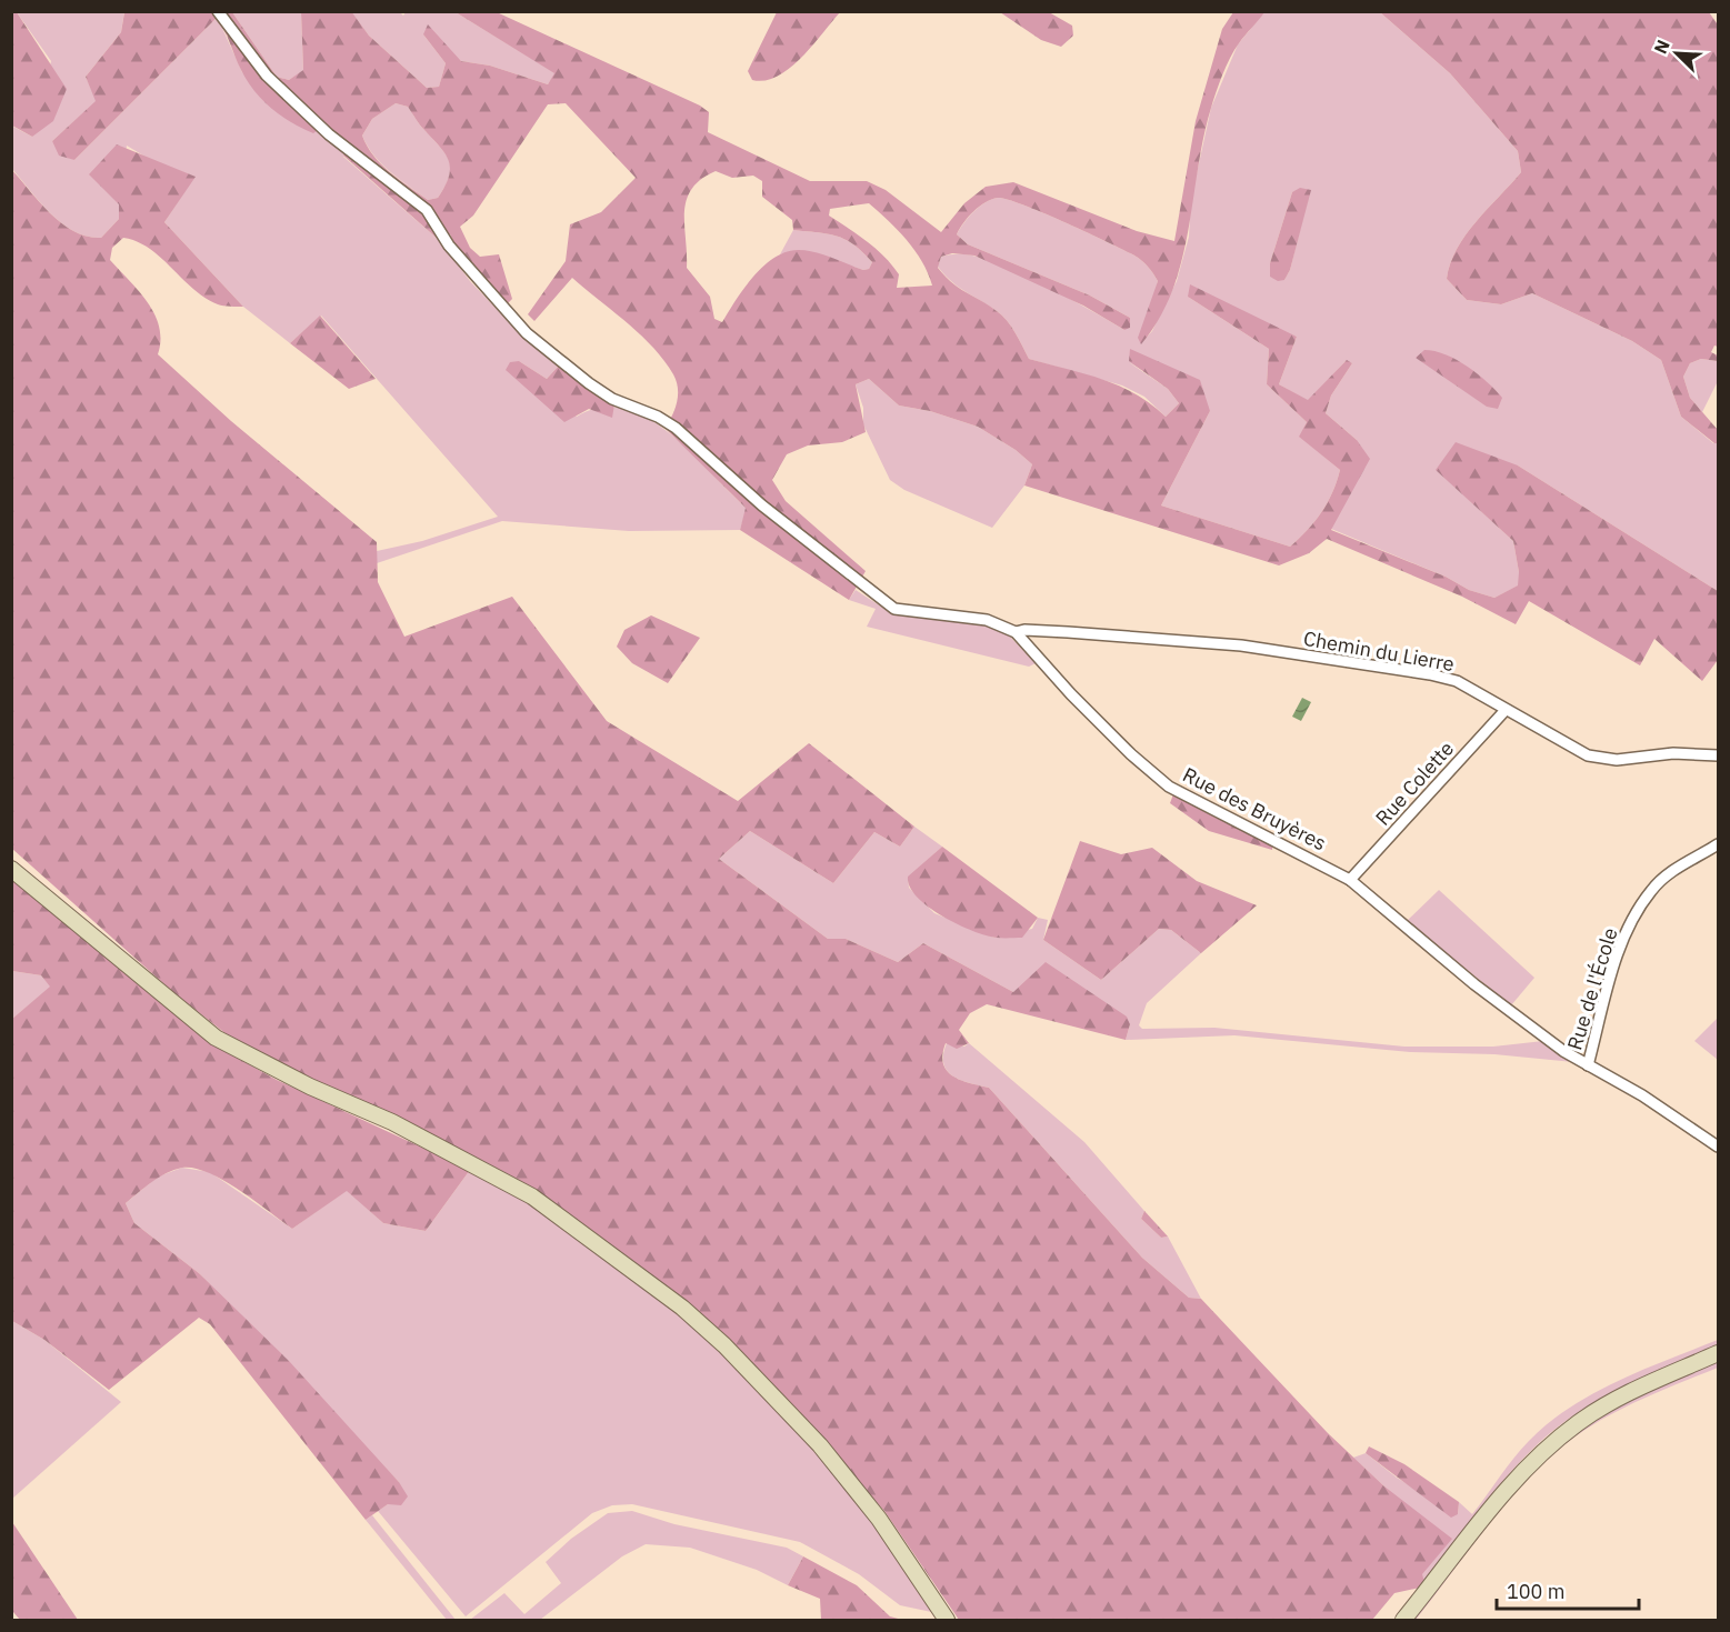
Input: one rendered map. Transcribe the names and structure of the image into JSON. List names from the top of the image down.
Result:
{
  "streets": {
    "street": [
      "Chemin du Lierre",
      "Rue Colette",
      "Rue des Bruyères",
      "Rue de l'École"
    ]
  },
  "crossings": [
    ["Chemin du Lierre", "Rue Colette"],
    ["Chemin du Lierre", "Rue des Bruyères"],
    ["Rue Colette", "Rue des Bruyères"],
    ["Rue des Bruyères", "Rue de l'École"]
  ],
  "scale_bar": "100 m",
  "north": "top left"
}
